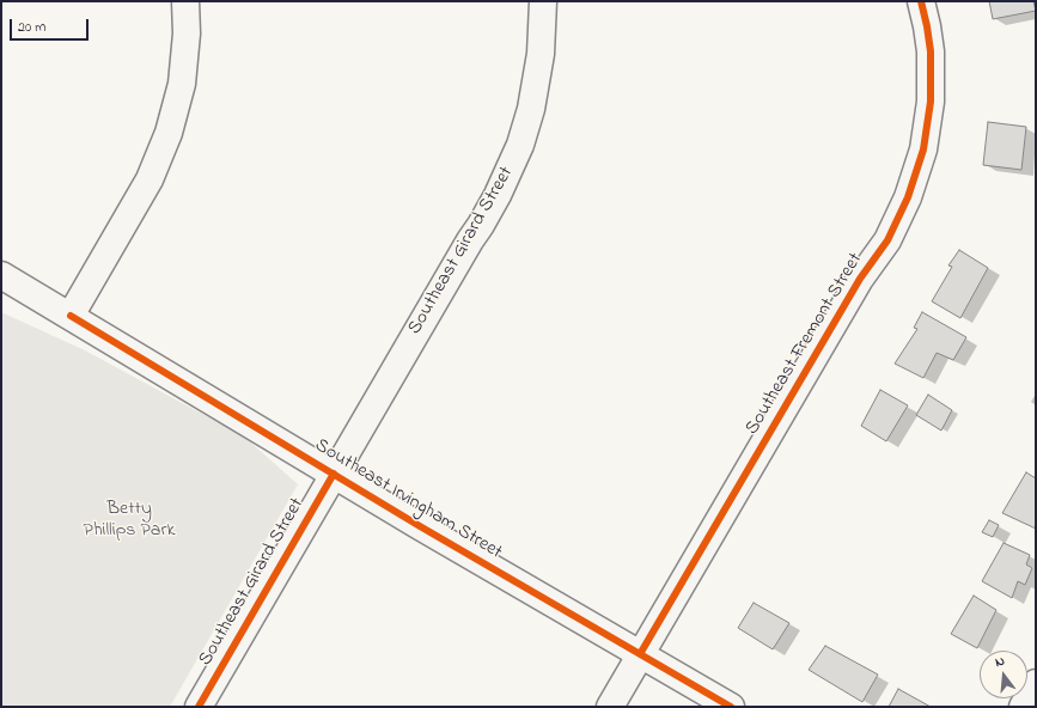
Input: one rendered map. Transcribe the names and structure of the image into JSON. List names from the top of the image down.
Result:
{
  "streets": {
    "street": ["Southeast Girard Street", "Southeast Fremont Street", "Southeast Irvingham Street"]
  },
  "crossings": [
    ["Southeast Girard Street", "Southeast Irvingham Street"],
    ["Southeast Fremont Street", "Southeast Irvingham Street"]
  ],
  "parks": ["Betty Phillips Park"],
  "scale_bar": "20 m",
  "north": "top"
}
